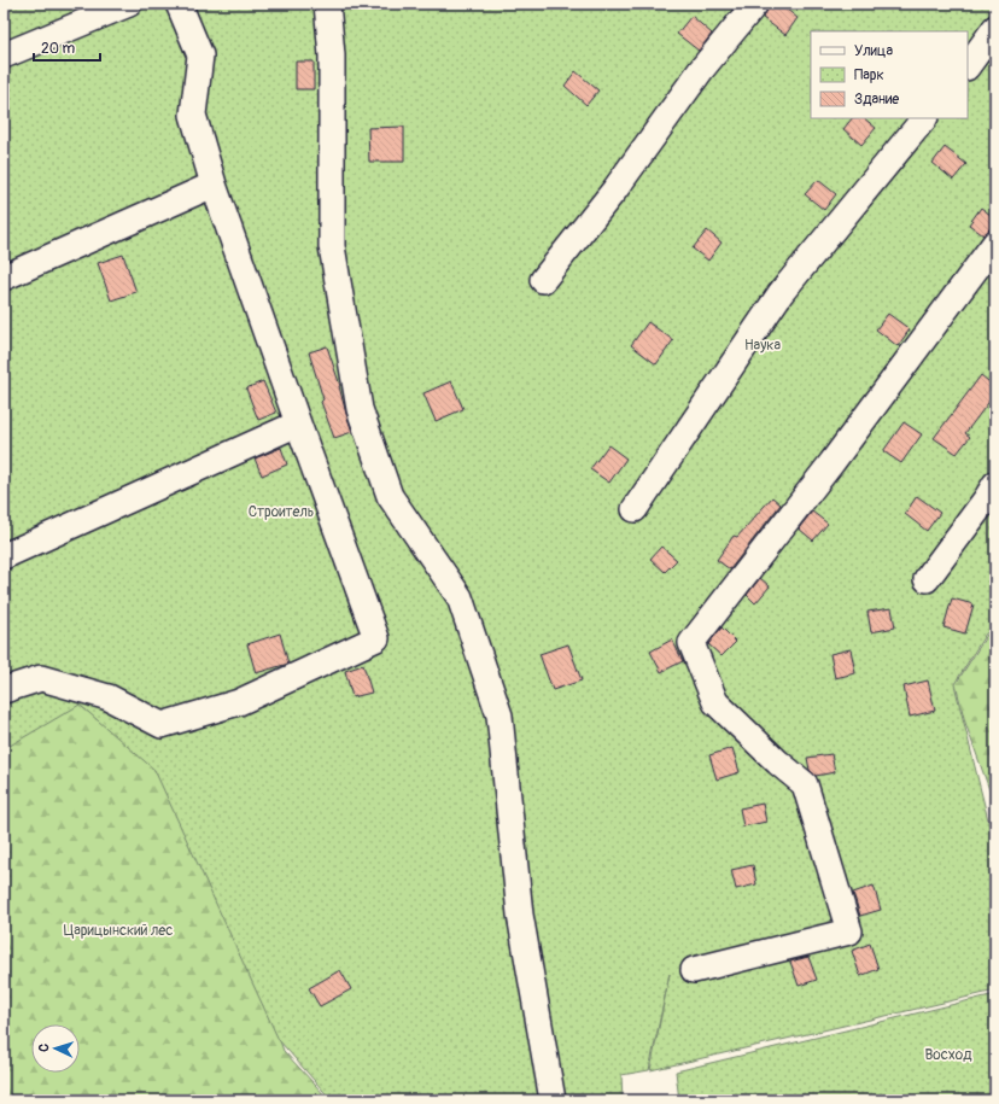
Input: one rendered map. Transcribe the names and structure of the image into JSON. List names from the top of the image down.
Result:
{
  "parks": [
    "Наука",
    "Строитель",
    "Царицынский лес",
    "Восход"
  ],
  "legend": ["Улица", "Парк", "Здание"],
  "scale_bar": "20 m",
  "north": "left"
}
